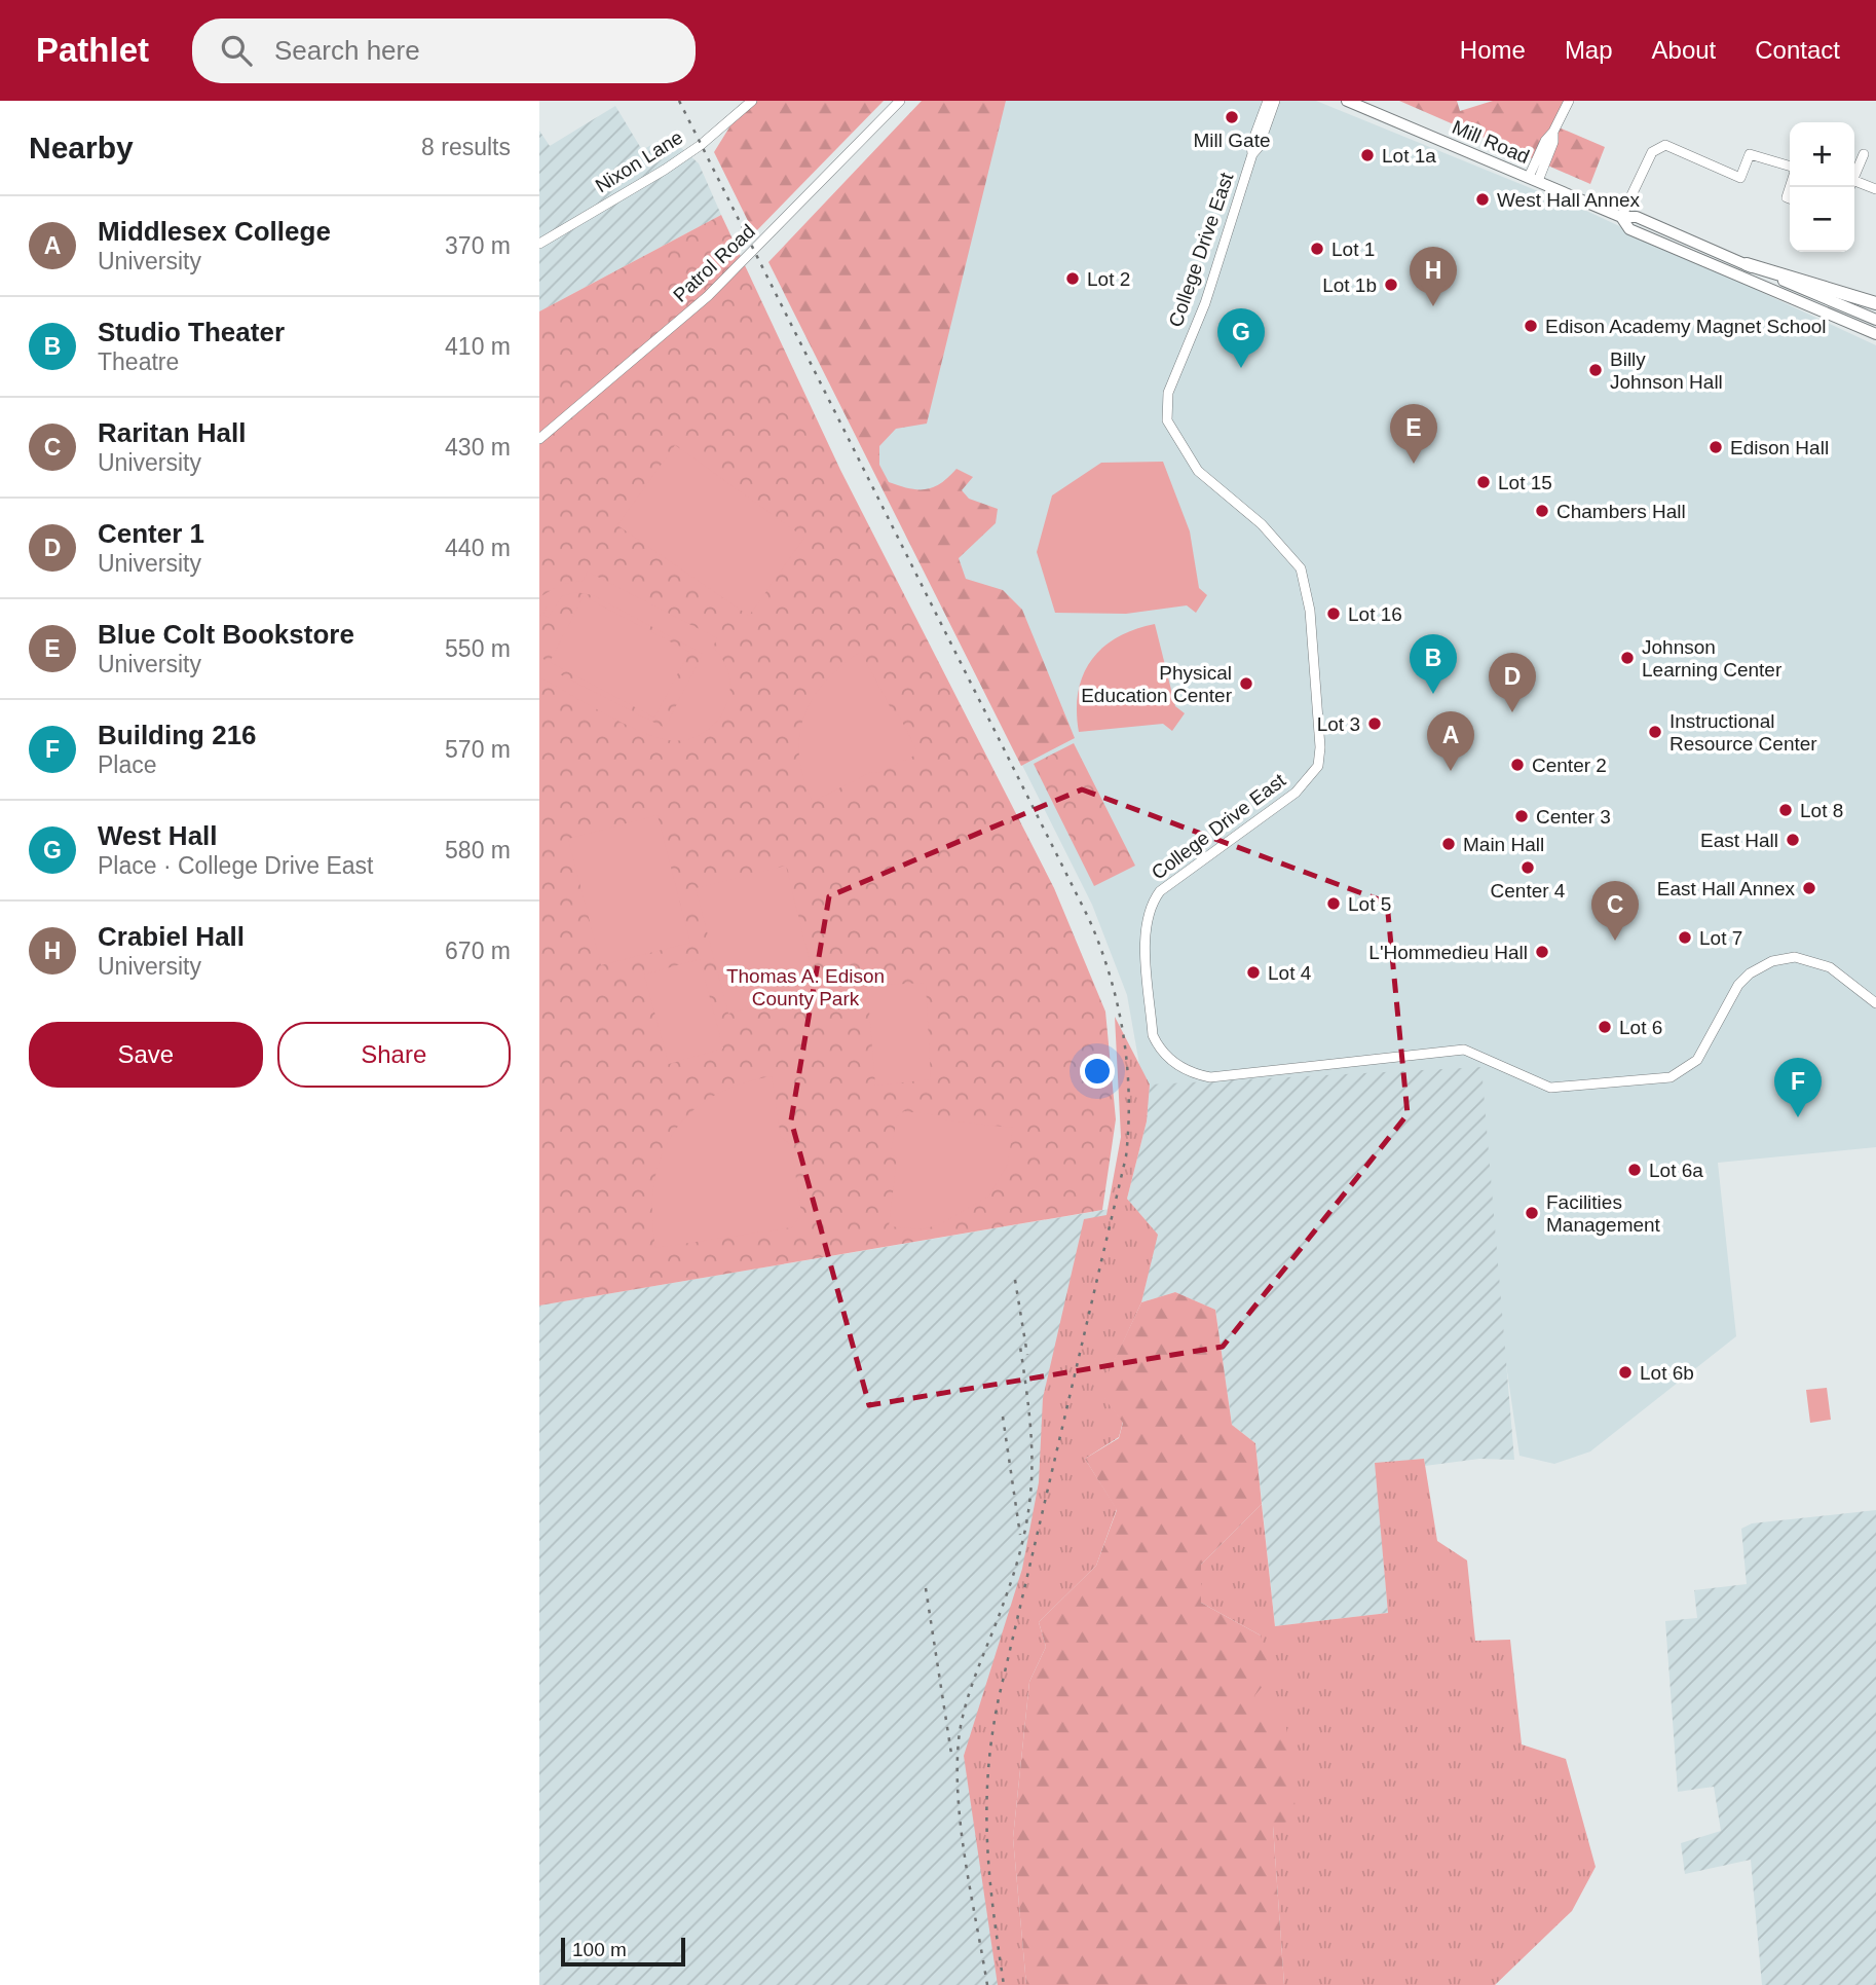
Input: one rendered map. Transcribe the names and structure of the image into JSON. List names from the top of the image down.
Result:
{
  "streets": {
    "street": [
      "Mill Road",
      "Nixon Lane",
      "College Drive East",
      "Patrol Road"
    ]
  },
  "parks": ["Thomas A. Edison County Park"],
  "places": [
    "Mill Gate",
    "Lot 1a",
    "West Hall Annex",
    "Lot 1",
    "Lot 2",
    "Lot 1b",
    "Edison Academy Magnet School",
    "Billy Johnson Hall",
    "Edison Hall",
    "Lot 15",
    "Chambers Hall",
    "Lot 16",
    "Johnson Learning Center",
    "Physical Education Center",
    "Lot 3",
    "Instructional Resource Center",
    "Center 2",
    "Lot 8",
    "Center 3",
    "East Hall",
    "Main Hall",
    "Center 4",
    "East Hall Annex",
    "Lot 5",
    "Lot 7",
    "L'Hommedieu Hall",
    "Lot 4",
    "Lot 6",
    "Lot 6a",
    "Facilities Management",
    "Lot 6b"
  ],
  "scale_bar": "100 m",
  "page": {
    "header": "Pathlet",
    "search": "Search here",
    "nav": [
      "Home",
      "Map",
      "About",
      "Contact"
    ],
    "heading": ["Nearby", "8 results"],
    "map_buttons": ["+", "−"],
    "list": [
      {
        "mark": "A",
        "name": "Middlesex College",
        "note": "University",
        "value": "370 m"
      },
      {
        "mark": "B",
        "name": "Studio Theater",
        "note": "Theatre",
        "value": "410 m"
      },
      {
        "mark": "C",
        "name": "Raritan Hall",
        "note": "University",
        "value": "430 m"
      },
      {
        "mark": "D",
        "name": "Center 1",
        "note": "University",
        "value": "440 m"
      },
      {
        "mark": "E",
        "name": "Blue Colt Bookstore",
        "note": "University",
        "value": "550 m"
      },
      {
        "mark": "F",
        "name": "Building 216",
        "note": "Place",
        "value": "570 m"
      },
      {
        "mark": "G",
        "name": "West Hall",
        "note": "Place · College Drive East",
        "value": "580 m"
      },
      {
        "mark": "H",
        "name": "Crabiel Hall",
        "note": "University",
        "value": "670 m"
      }
    ],
    "pins": [
      "H",
      "G",
      "E",
      "B",
      "D",
      "A",
      "C",
      "F"
    ],
    "buttons": ["Save", "Share"],
    "scale": "100 m"
  }
}
